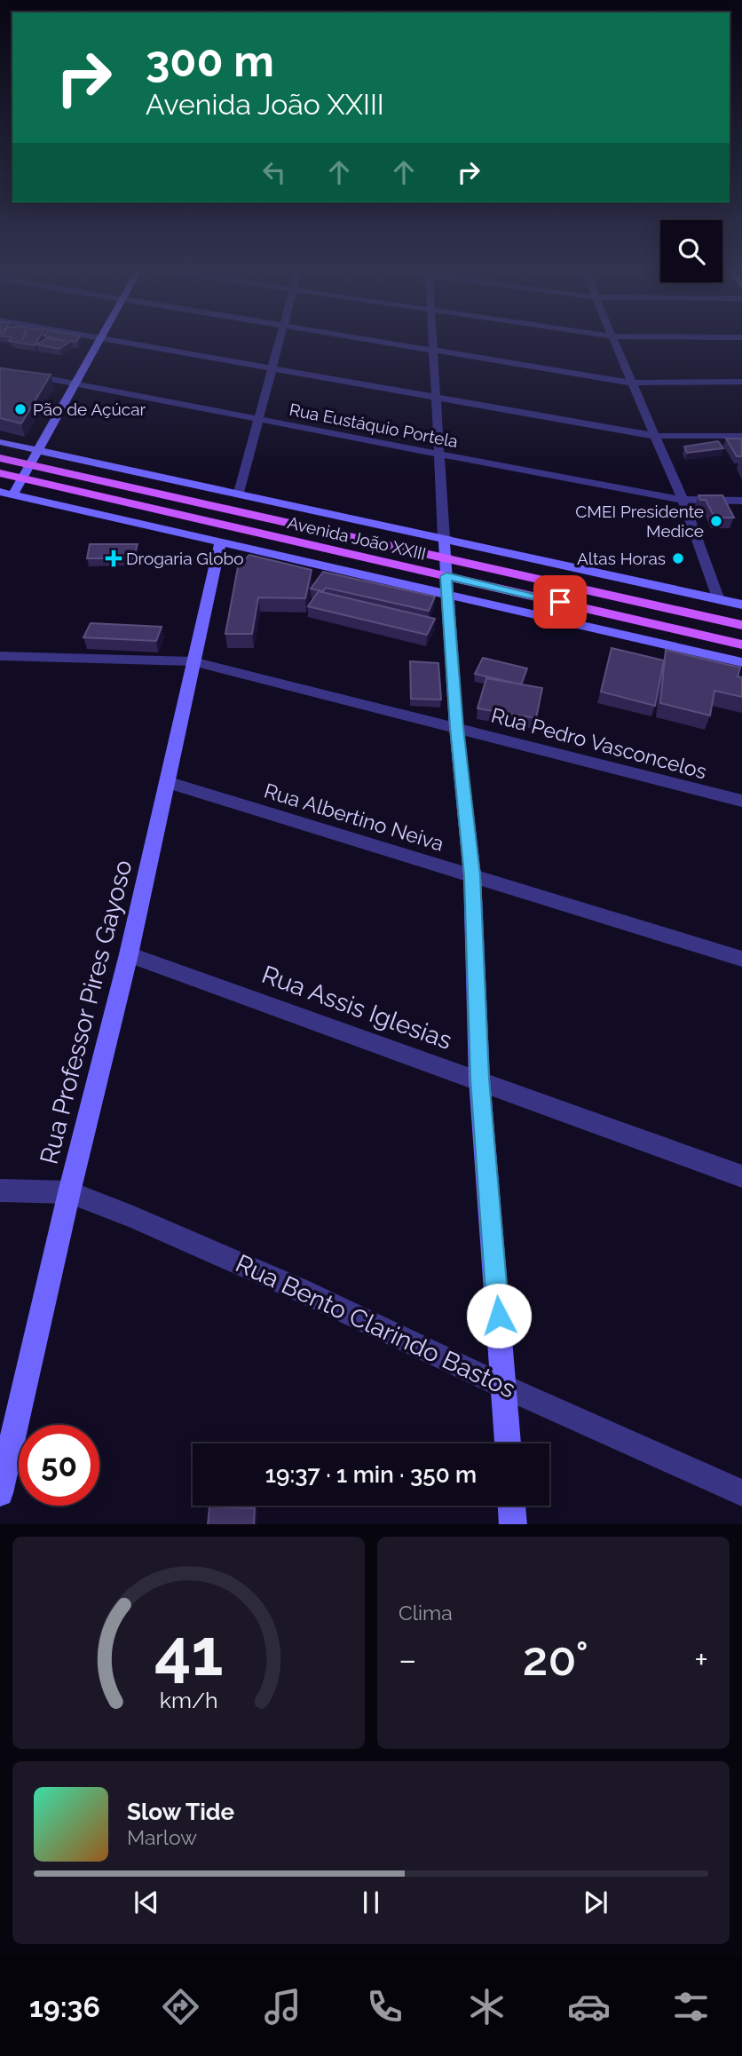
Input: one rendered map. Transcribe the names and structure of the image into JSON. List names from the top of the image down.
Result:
{
  "streets": {
    "main road": ["Avenida João XXIII", "Rua Professor Pires Gayoso"],
    "street": [
      "Rua Eustáquio Portela",
      "Rua Pedro Vasconcelos",
      "Rua Albertino Neiva",
      "Rua Assis Iglesias",
      "Rua Bento Clarindo Bastos"
    ]
  },
  "crossings": [
    ["Avenida João XXIII", "Rua Professor Pires Gayoso"],
    ["Rua Pedro Vasconcelos", "Rua Professor Pires Gayoso"],
    ["Rua Albertino Neiva", "Rua Professor Pires Gayoso"],
    ["Rua Assis Iglesias", "Rua Professor Pires Gayoso"],
    ["Rua Professor Pires Gayoso", "Rua Bento Clarindo Bastos"]
  ],
  "places": {
    "other": ["Pão de Açúcar", "CMEI Presidente Medice", "Altas Horas"],
    "health": ["Drogaria Globo"]
  },
  "page": {
    "turn": ["300 m", "Avenida João XXIII"],
    "limit": "50",
    "trip": "19:37 · 1 min · 350 m",
    "tile": "Clima",
    "heat": ["−", "20°", "+"],
    "song": ["Slow Tide", "Marlow"],
    "tabs": "19:36",
    "gauge": ["41", "km/h"]
  }
}
